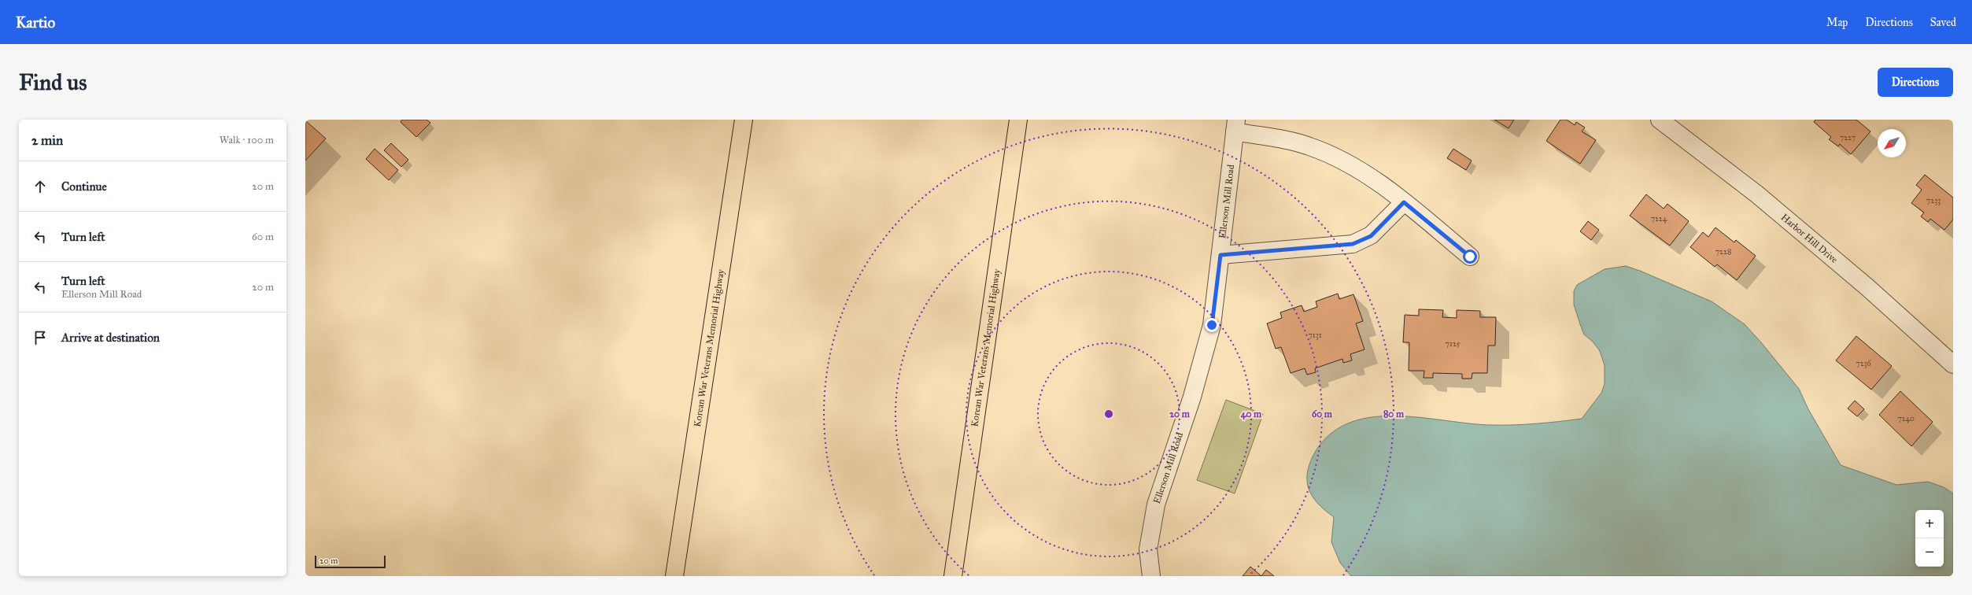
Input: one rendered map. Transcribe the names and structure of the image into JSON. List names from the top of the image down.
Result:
{
  "streets": {
    "highway": ["Korean War Veterans Memorial Highway"],
    "street": ["Ellerson Mill Road", "Harbor Hill Drive"]
  },
  "house_numbers": [
    "7227",
    "7233",
    "7224",
    "7228",
    "7131",
    "7125",
    "7236",
    "7240"
  ],
  "scale_bar": "20 m",
  "north": "bottom left",
  "page": {
    "header": "Kartio",
    "nav": ["Map", "Directions", "Saved"],
    "buttons": "Directions",
    "title": "Find us",
    "heading": ["2 min", "Walk · 100 m"],
    "list": [
      ["Continue", "20 m"],
      ["Turn left", "60 m"],
      ["Turn left", "Ellerson Mill Road", "20 m"],
      "Arrive at destination"
    ],
    "map_buttons": ["+", "−"],
    "scale": "20 m"
  },
  "rings": [
    "20 m",
    "40 m",
    "60 m",
    "80 m"
  ]
}
